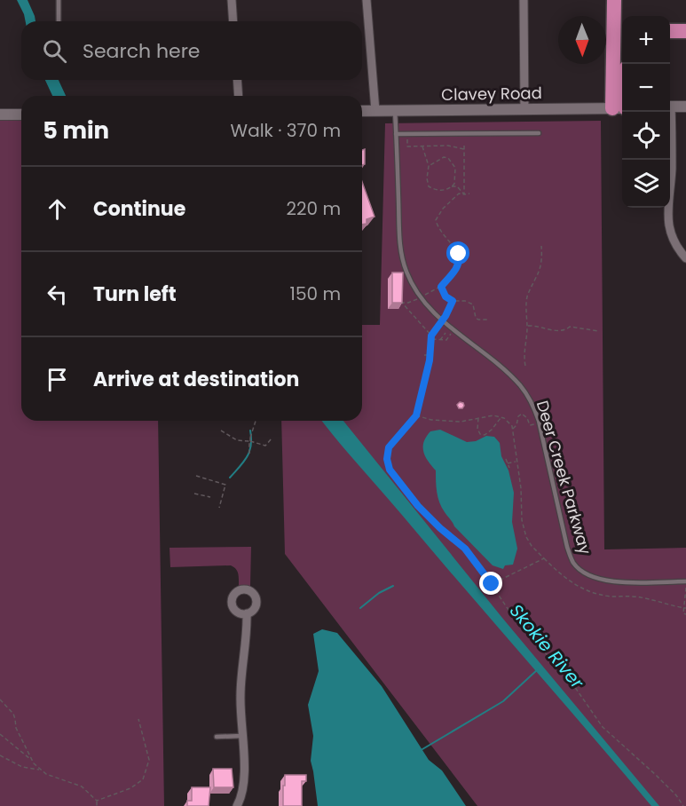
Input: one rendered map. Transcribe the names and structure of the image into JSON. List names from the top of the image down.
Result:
{
  "streets": {
    "main road": ["Clavey Road"],
    "lane": ["Deer Creek Parkway"]
  },
  "crossings": [
    ["Clavey Road", "Deer Creek Parkway"]
  ],
  "water": ["Skokie River"],
  "north": "bottom",
  "page": {
    "map_buttons": ["+", "−"],
    "search": "Search here",
    "heading": ["5 min", "Walk · 370 m"],
    "list": [
      ["Continue", "220 m"],
      ["Turn left", "150 m"],
      "Arrive at destination"
    ]
  }
}
